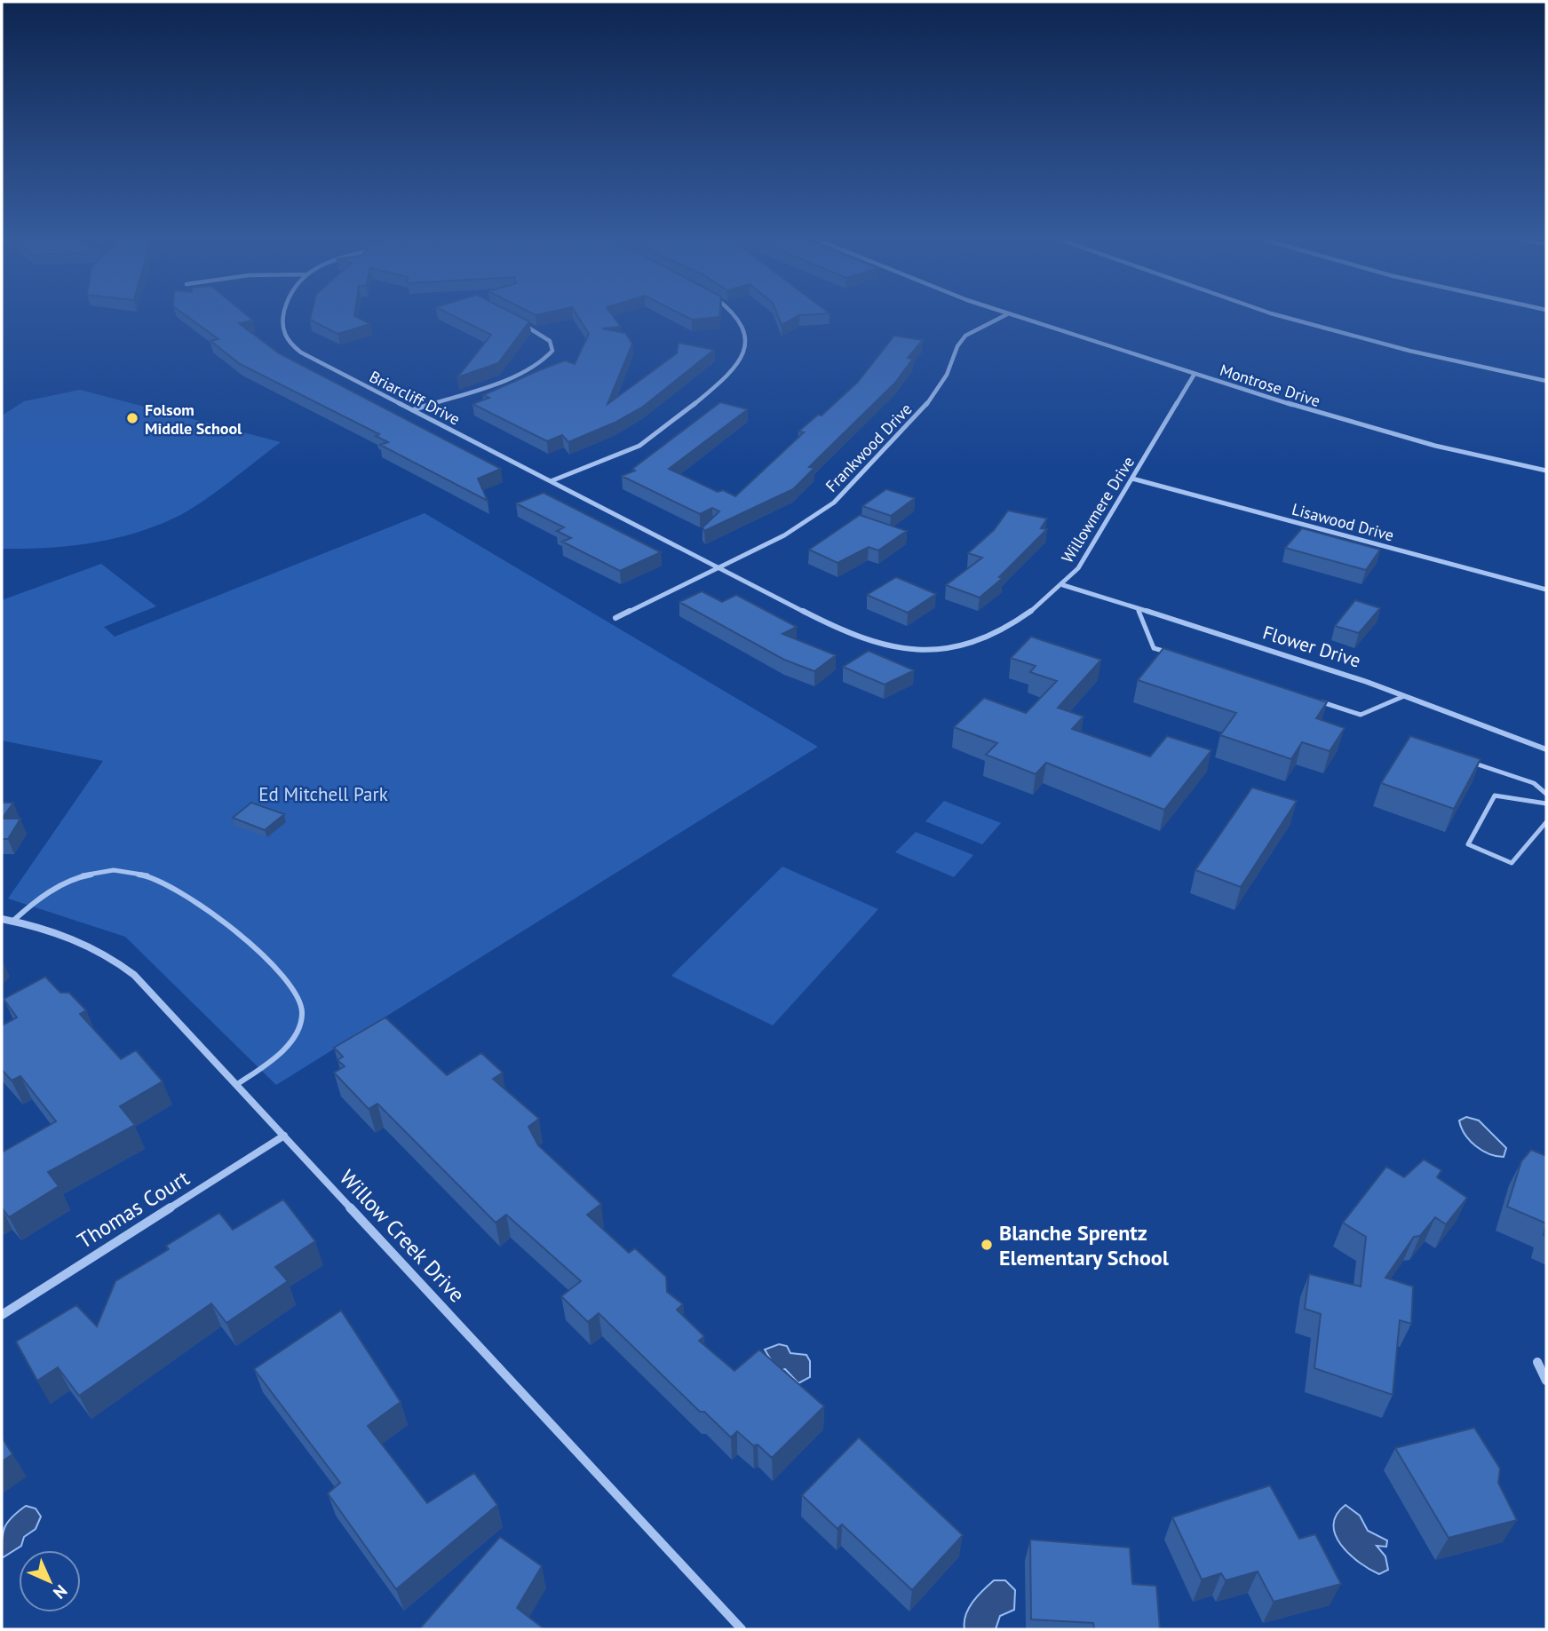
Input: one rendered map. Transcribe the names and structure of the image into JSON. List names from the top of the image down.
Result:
{
  "streets": {
    "street": [
      "Montrose Drive",
      "Briarcliff Drive",
      "Frankwood Drive",
      "Willowmere Drive",
      "Lisawood Drive",
      "Flower Drive",
      "Thomas Court",
      "Willow Creek Drive"
    ]
  },
  "crossings": [
    ["Montrose Drive", "Willowmere Drive"],
    ["Briarcliff Drive", "Frankwood Drive"],
    ["Briarcliff Drive", "Willowmere Drive"],
    ["Frankwood Drive", "Willowmere Drive"],
    ["Willowmere Drive", "Lisawood Drive"],
    ["Willowmere Drive", "Flower Drive"],
    ["Thomas Court", "Willow Creek Drive"]
  ],
  "parks": ["Ed Mitchell Park"],
  "places": ["Folsom Middle School", "Blanche Sprentz Elementary School"],
  "north": "bottom right"
}
